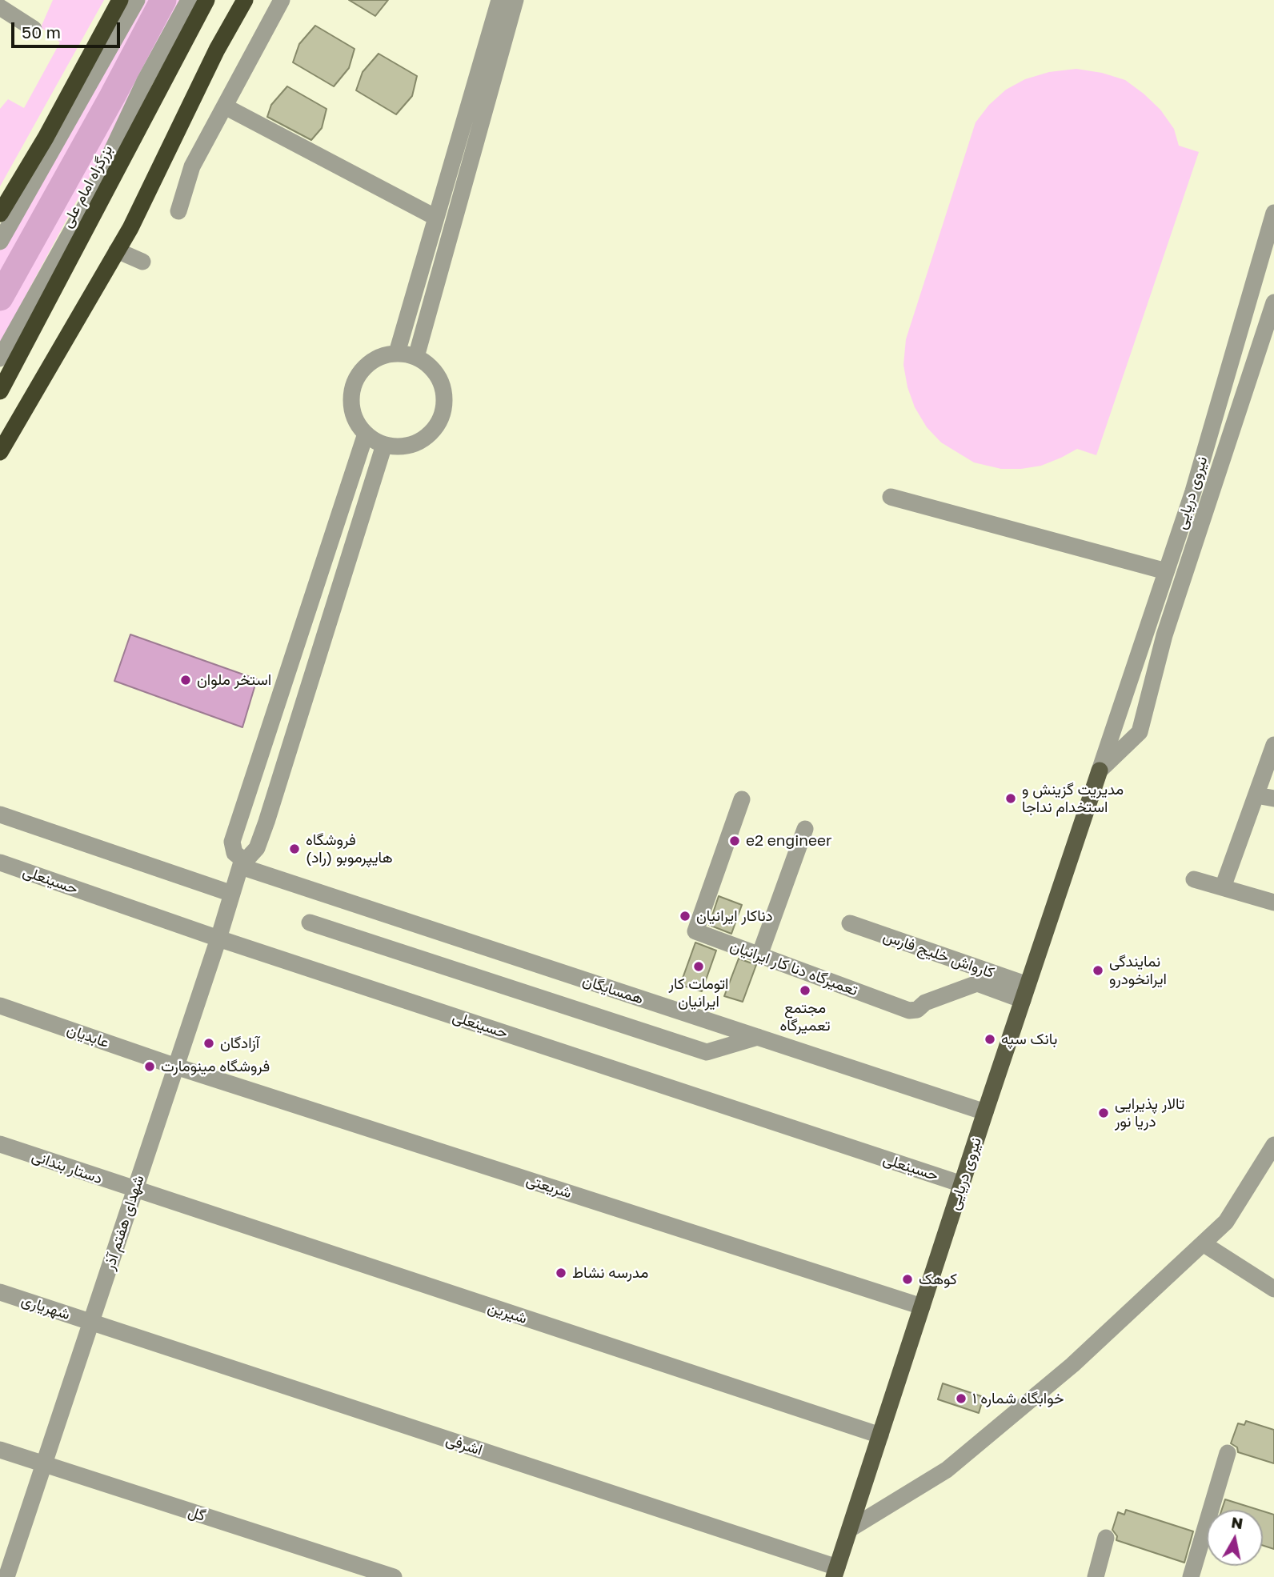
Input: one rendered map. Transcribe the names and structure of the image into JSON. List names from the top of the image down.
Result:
{
  "streets": {
    "highway": ["بزرگراه امام علی"],
    "main road": ["نیروی دریایی"],
    "street": [
      "حسینعلی",
      "کارواش خلیج فارس",
      "تعمیرگاه دنا کار ایرانیان",
      "همسایگان",
      "عابدیان",
      "دستار بندانی",
      "شریعتی",
      "شهدای هفتم آذر",
      "شهریاری",
      "شیرین",
      "اشرفی",
      "گل"
    ]
  },
  "crossings": [
    ["نیروی دریایی", "حسینعلی"],
    ["نیروی دریایی", "کارواش خلیج فارس"],
    ["نیروی دریایی", "تعمیرگاه دنا کار ایرانیان"],
    ["نیروی دریایی", "همسایگان"],
    ["نیروی دریایی", "شریعتی"],
    ["نیروی دریایی", "شیرین"],
    ["نیروی دریایی", "اشرفی"],
    ["حسینعلی", "شهدای هفتم آذر"],
    ["کارواش خلیج فارس", "تعمیرگاه دنا کار ایرانیان"],
    ["همسایگان", "شهدای هفتم آذر"],
    ["عابدیان", "شریعتی"],
    ["عابدیان", "شهدای هفتم آذر"],
    ["دستار بندانی", "شهدای هفتم آذر"],
    ["دستار بندانی", "شیرین"],
    ["شریعتی", "شهدای هفتم آذر"],
    ["شهدای هفتم آذر", "شهریاری"],
    ["شهدای هفتم آذر", "شیرین"],
    ["شهدای هفتم آذر", "اشرفی"],
    ["شهدای هفتم آذر", "گل"],
    ["شهریاری", "اشرفی"]
  ],
  "places": [
    "استخر ملوان",
    "مدیریت گزینش و استخدام نداجا",
    "e2 engineer",
    "فروشگاه هایپرموبو (راد)",
    "دناکار ایرانیان",
    "اتومات کار ایرانیان",
    "نمایندگی ایرانخودرو",
    "مجتمع تعمیرگاه",
    "بانک سپه",
    "آزادگان",
    "فروشگاه مینومارت",
    "تالار پذیرایی دریا نور",
    "مدرسه نشاط",
    "کوهک",
    "خوابگاه شماره ۱"
  ],
  "scale_bar": "50 m",
  "north": "top"
}
